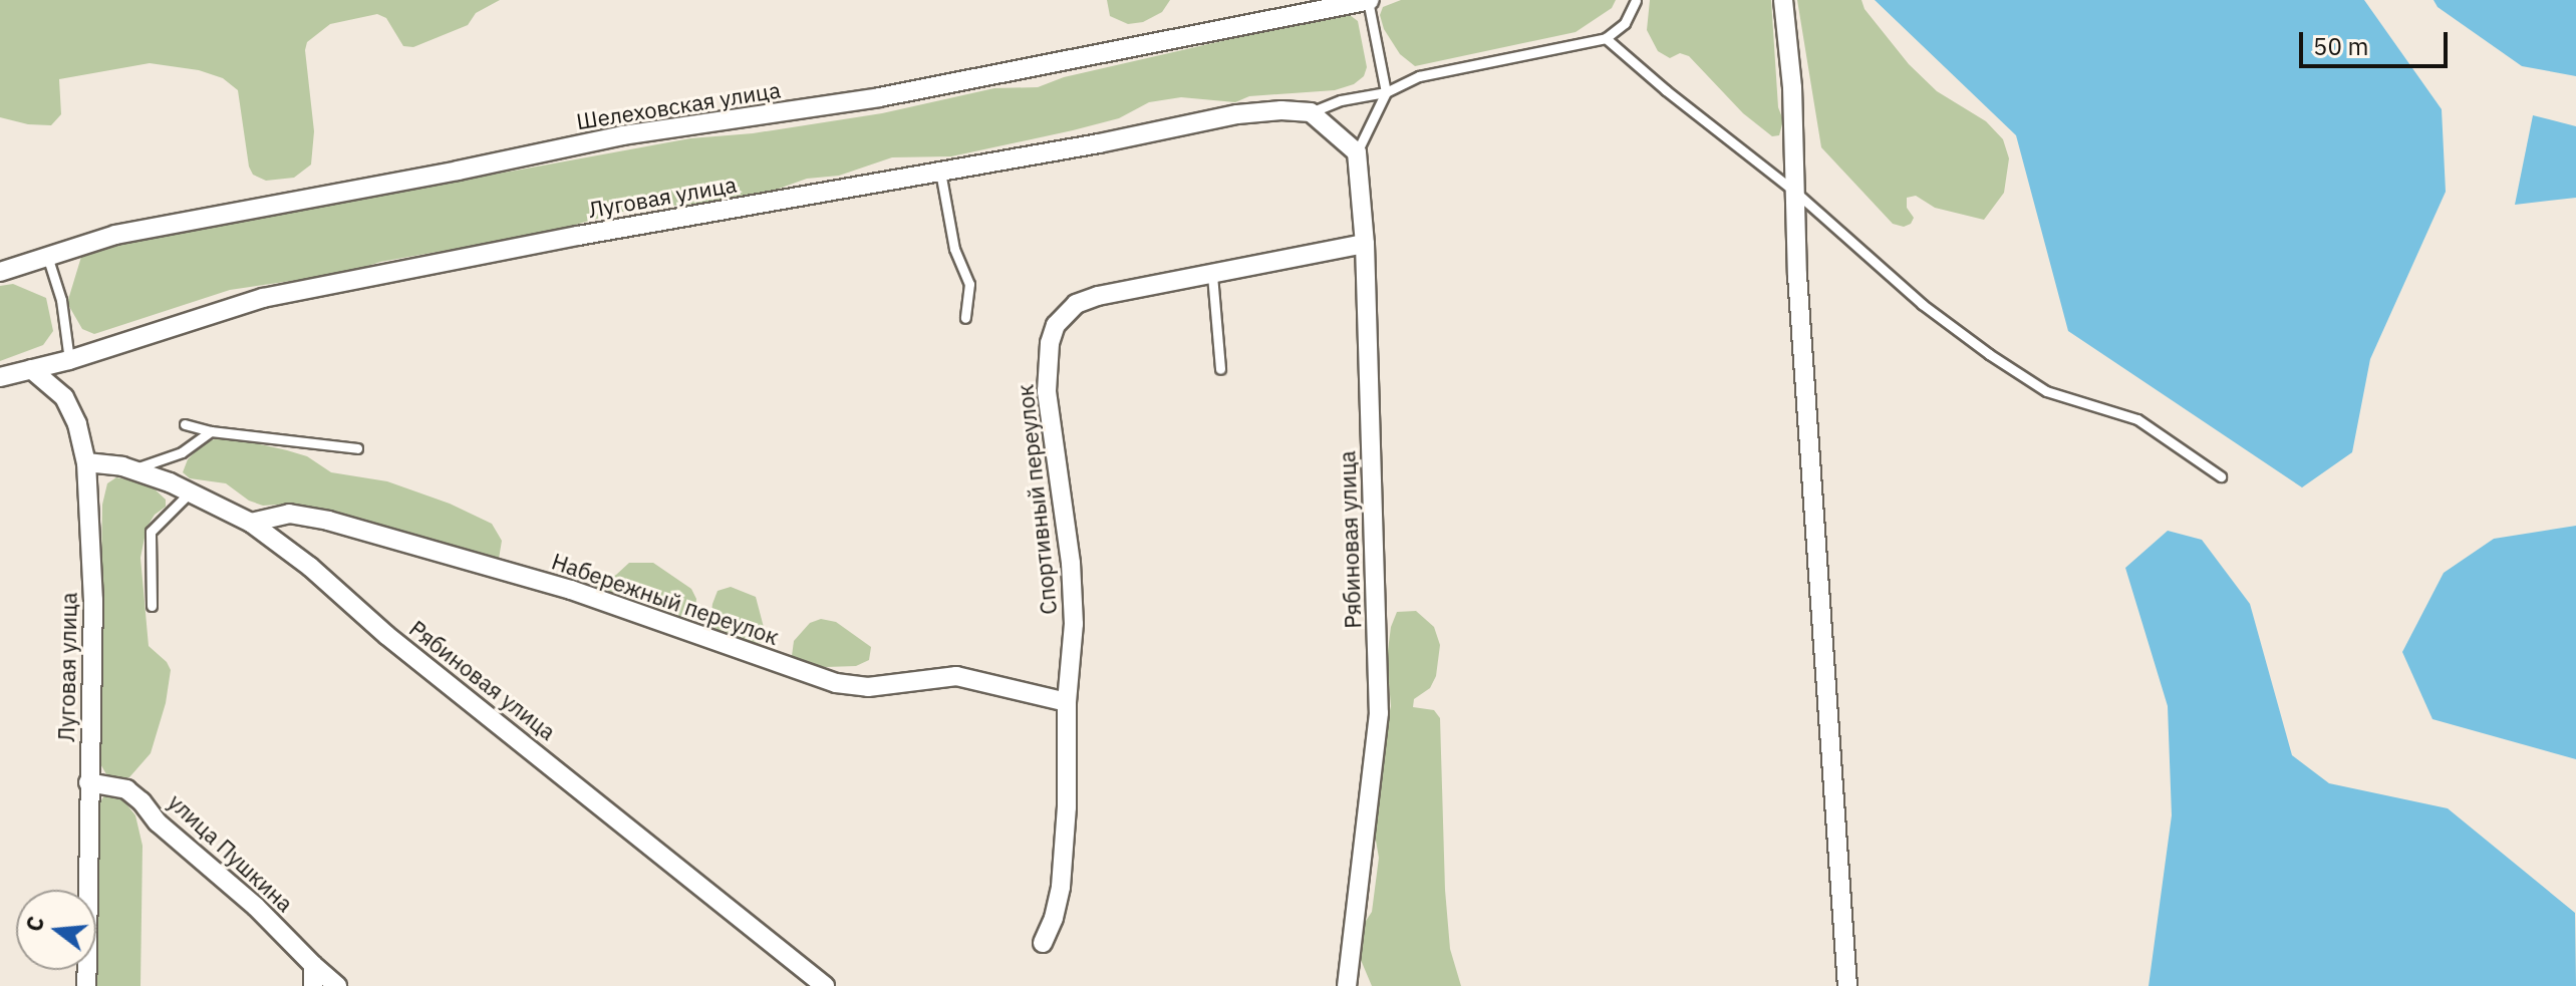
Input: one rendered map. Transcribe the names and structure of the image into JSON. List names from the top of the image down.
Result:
{
  "streets": {
    "street": [
      "Шелеховская улица",
      "Луговая улица",
      "Спортивный переулок",
      "Рябиновая улица",
      "Набережный переулок",
      "улица Пушкина"
    ]
  },
  "crossings": [
    ["Луговая улица", "Рябиновая улица"],
    ["Луговая улица", "улица Пушкина"],
    ["Спортивный переулок", "Рябиновая улица"],
    ["Спортивный переулок", "Набережный переулок"],
    ["Рябиновая улица", "Набережный переулок"]
  ],
  "scale_bar": "50 m",
  "north": "left"
}
